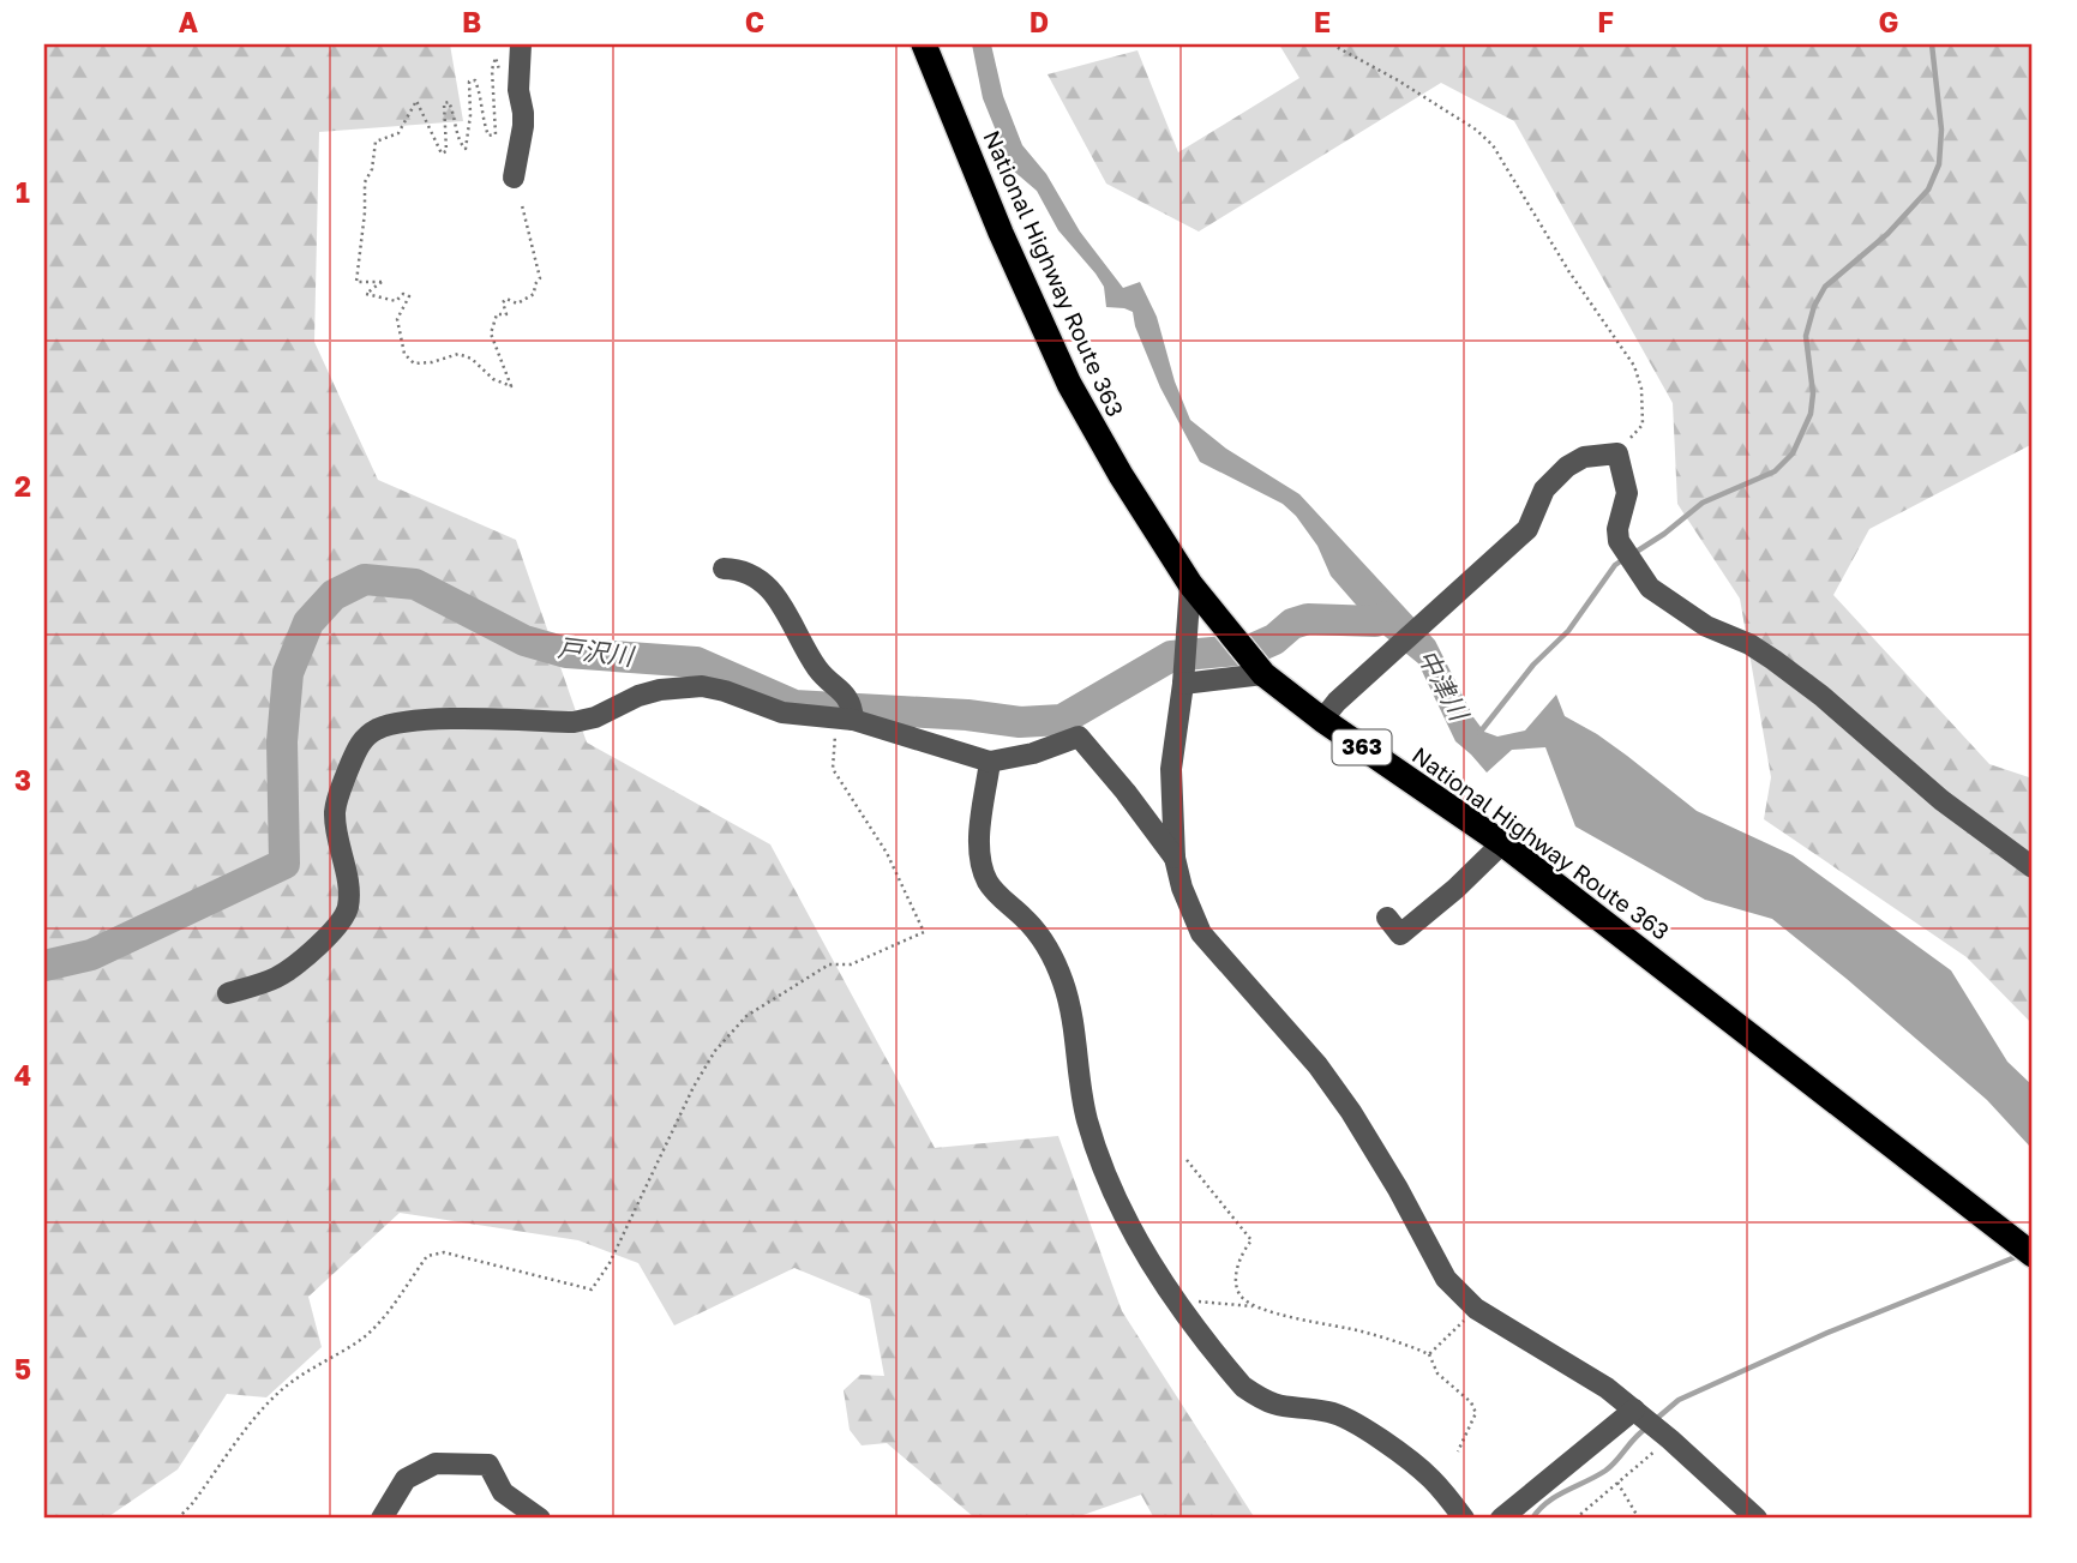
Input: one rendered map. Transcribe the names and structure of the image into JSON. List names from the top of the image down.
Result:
{
  "streets": {
    "highway": ["National Highway Route 363", "363"]
  },
  "water": ["戸沢川", "中津川"],
  "grid": {
    "columns": [
      "A",
      "B",
      "C",
      "D",
      "E",
      "F",
      "G"
    ],
    "rows": [
      "1",
      "2",
      "3",
      "4",
      "5"
    ]
  }
}
